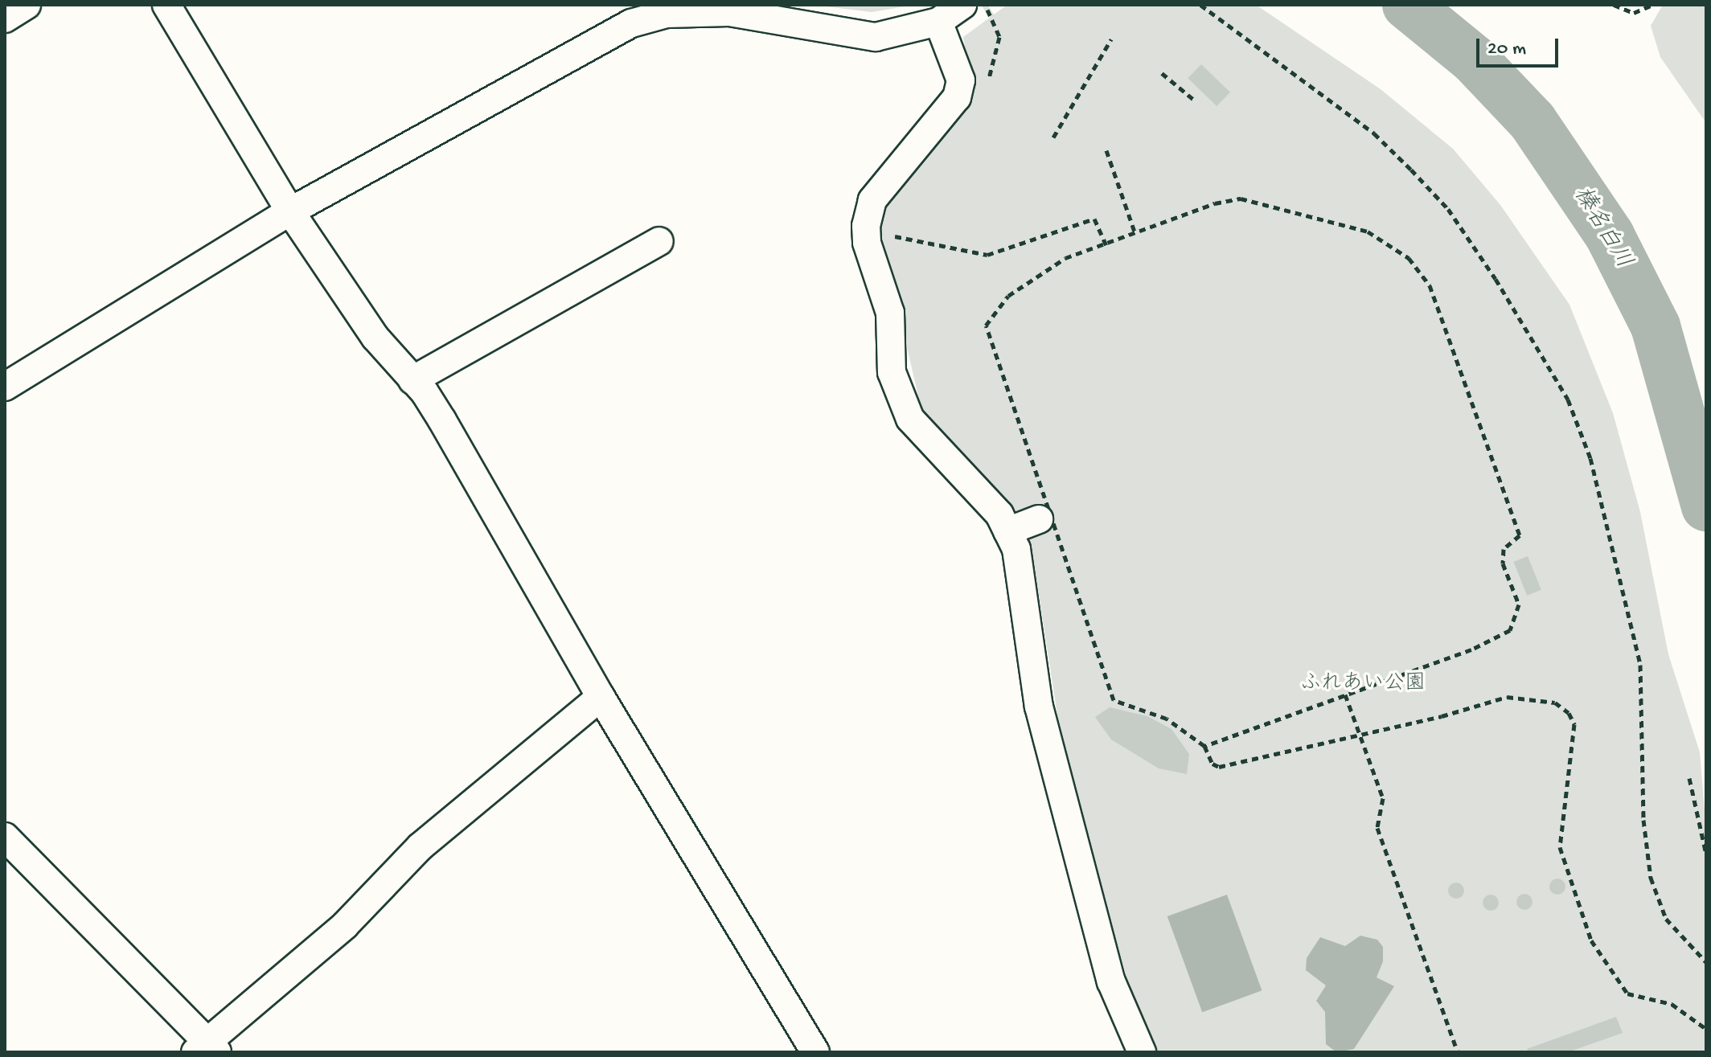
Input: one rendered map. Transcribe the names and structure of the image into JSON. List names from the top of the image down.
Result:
{
  "water": ["榛名白川"],
  "parks": ["ふれあい公園"],
  "scale_bar": "20 m"
}
